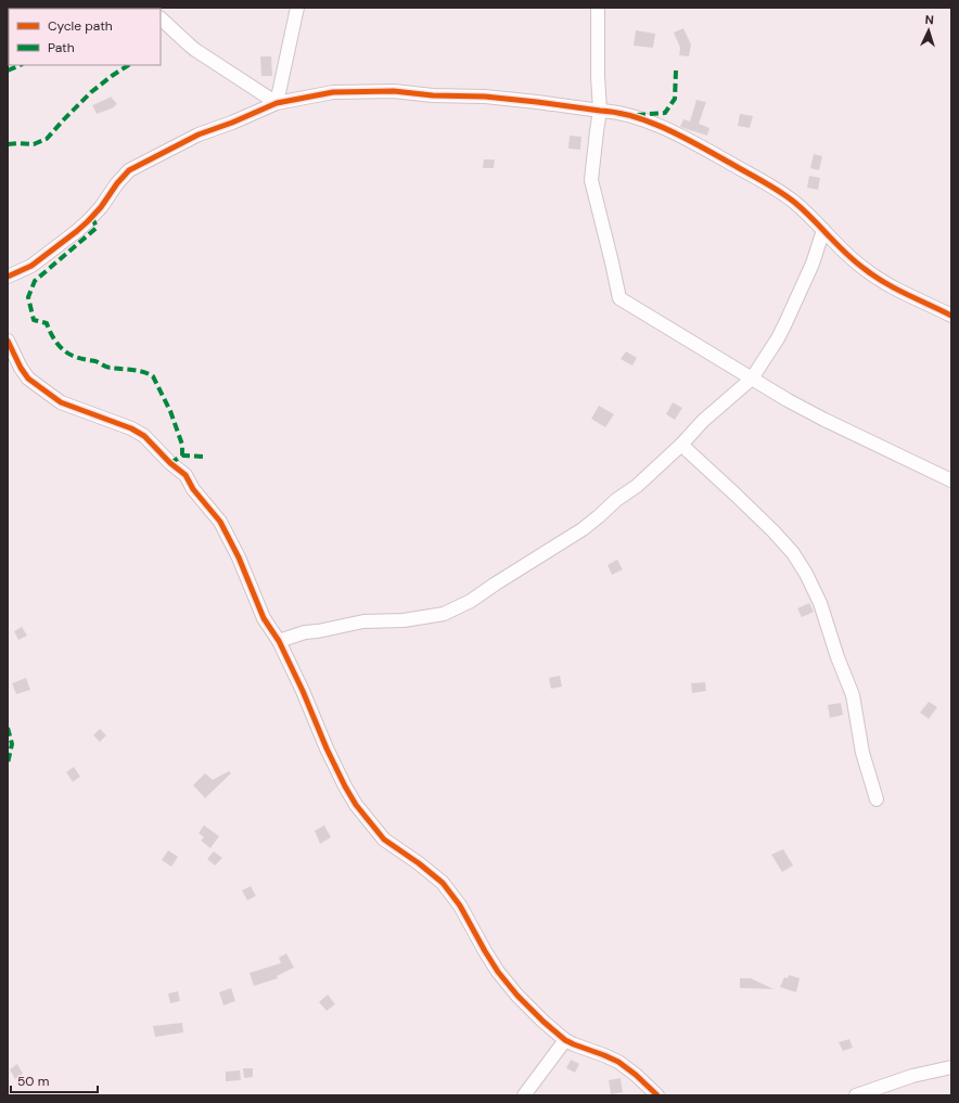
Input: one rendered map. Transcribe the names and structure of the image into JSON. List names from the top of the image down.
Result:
{
  "legend": ["Cycle path", "Path"],
  "scale_bar": "50 m",
  "north": "top"
}
